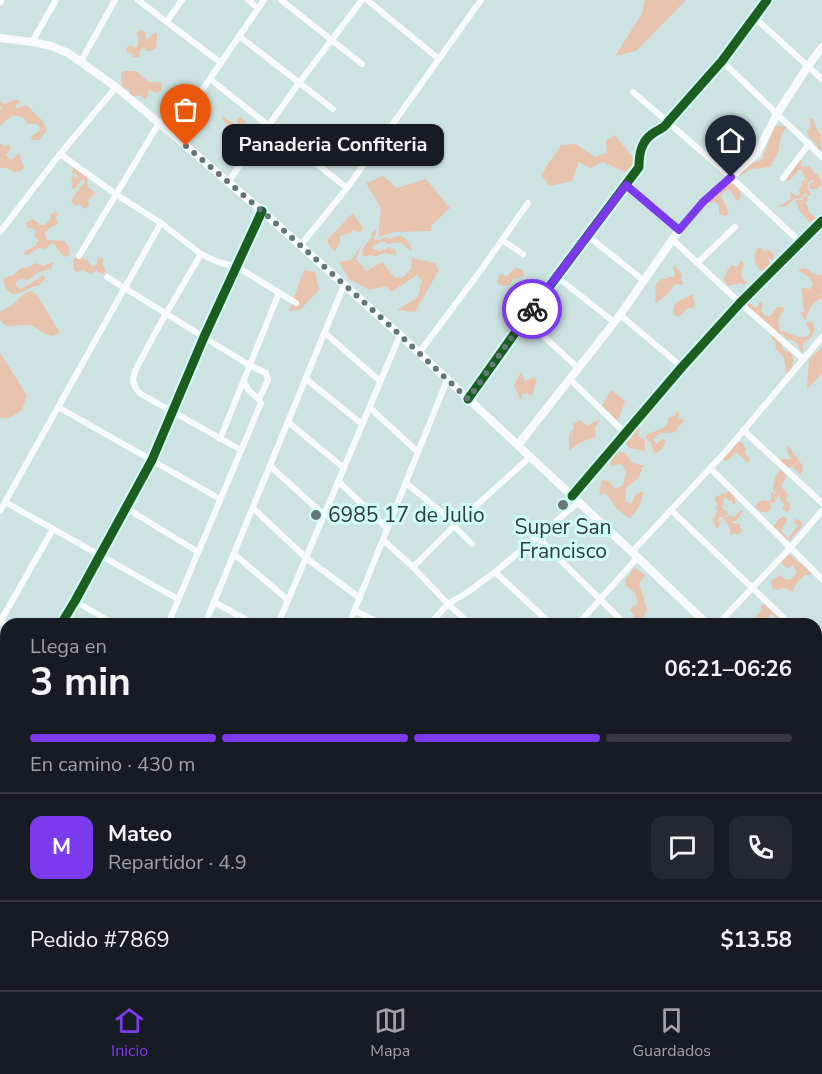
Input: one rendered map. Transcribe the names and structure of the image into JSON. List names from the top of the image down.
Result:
{
  "places": ["Panaderia Confiteria", "Super San Francisco", "6985 17 de Julio"],
  "page": {
    "bubble": "Panaderia Confiteria",
    "heading": ["3 min", "Llega en", "06:21–06:26"],
    "panel": [
      "Mateo",
      "Repartidor · 4.9",
      "Pedido #7869",
      "$13.58"
    ],
    "bar": "En camino · 430 m",
    "round": "M",
    "tabs": ["Inicio", "Mapa", "Guardados"]
  }
}
